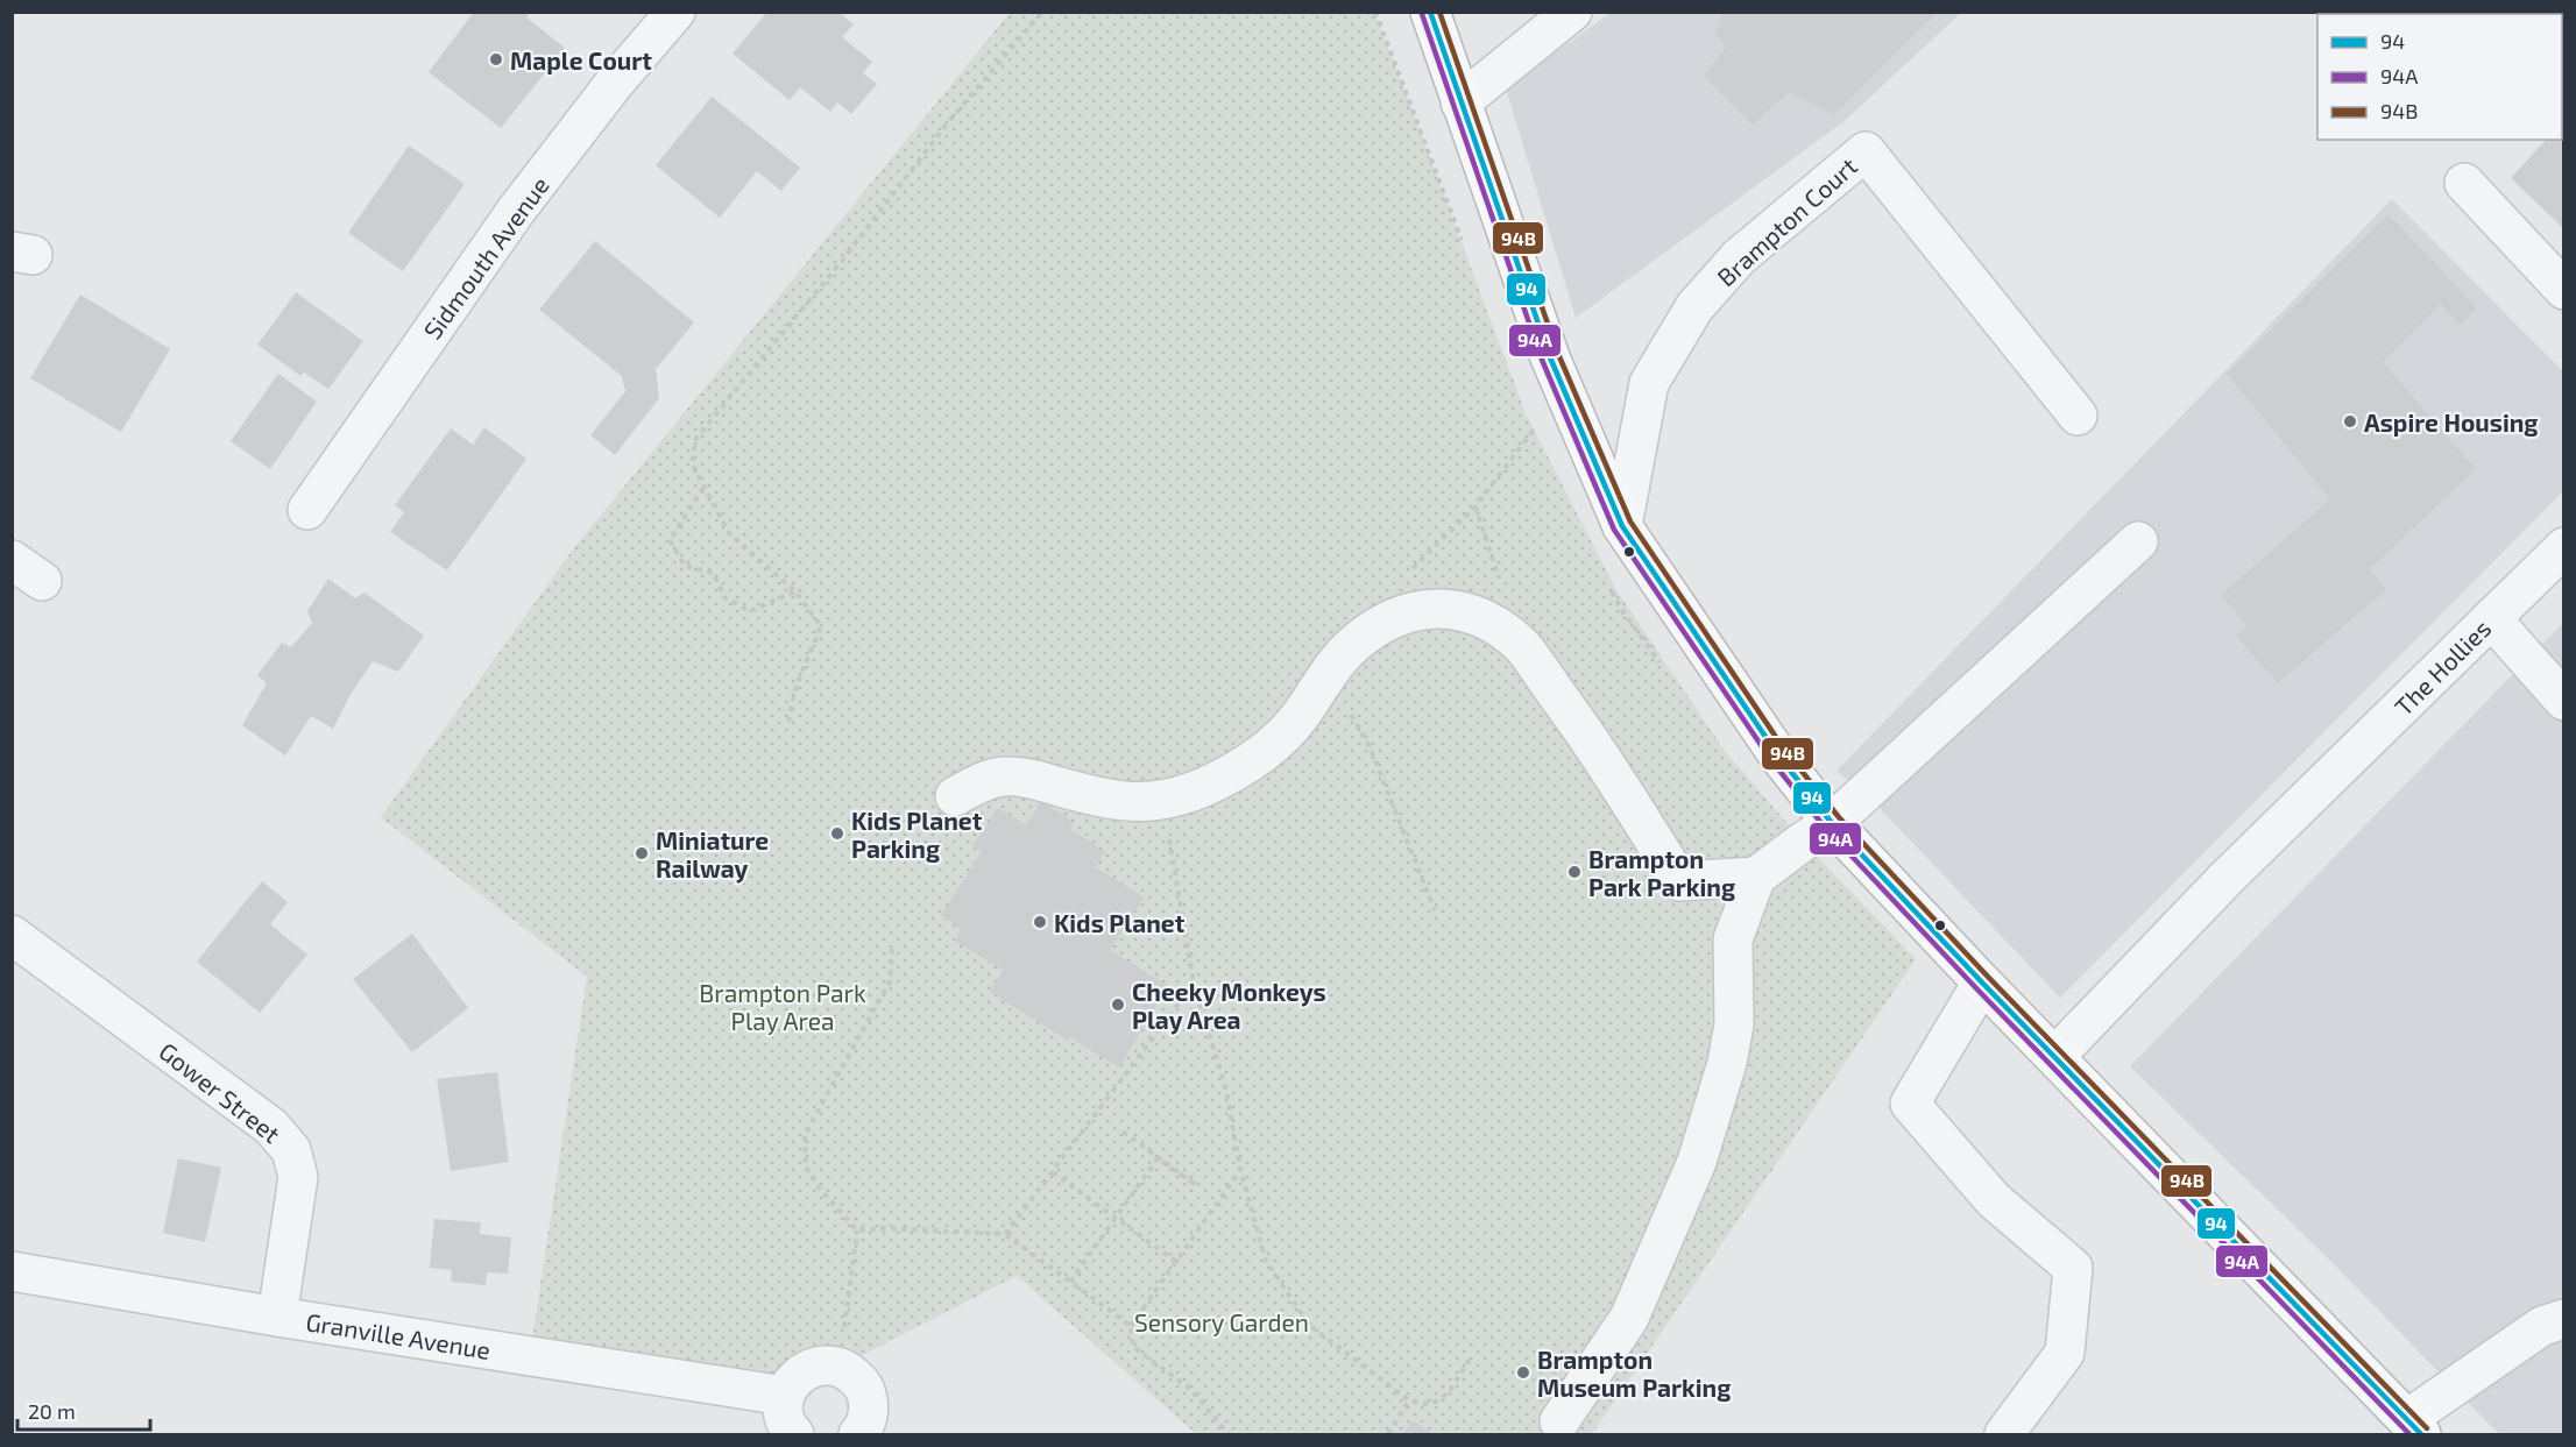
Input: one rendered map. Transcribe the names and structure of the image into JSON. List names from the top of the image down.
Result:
{
  "streets": {
    "street": [
      "Brampton Court",
      "Sidmouth Avenue",
      "The Hollies",
      "Gower Street",
      "Granville Avenue"
    ]
  },
  "crossings": [
    ["Gower Street", "Granville Avenue"]
  ],
  "parks": ["Brampton Park Play Area", "Sensory Garden"],
  "places": [
    "Maple Court",
    "Aspire Housing",
    "Kids Planet Parking",
    "Miniature Railway",
    "Brampton Park Parking",
    "Kids Planet",
    "Cheeky Monkeys Play Area",
    "Brampton Museum Parking"
  ],
  "lines": ["transit line 94", "transit line 94B", "transit line 94A"],
  "legend": ["94", "94A", "94B"],
  "scale_bar": "20 m"
}
